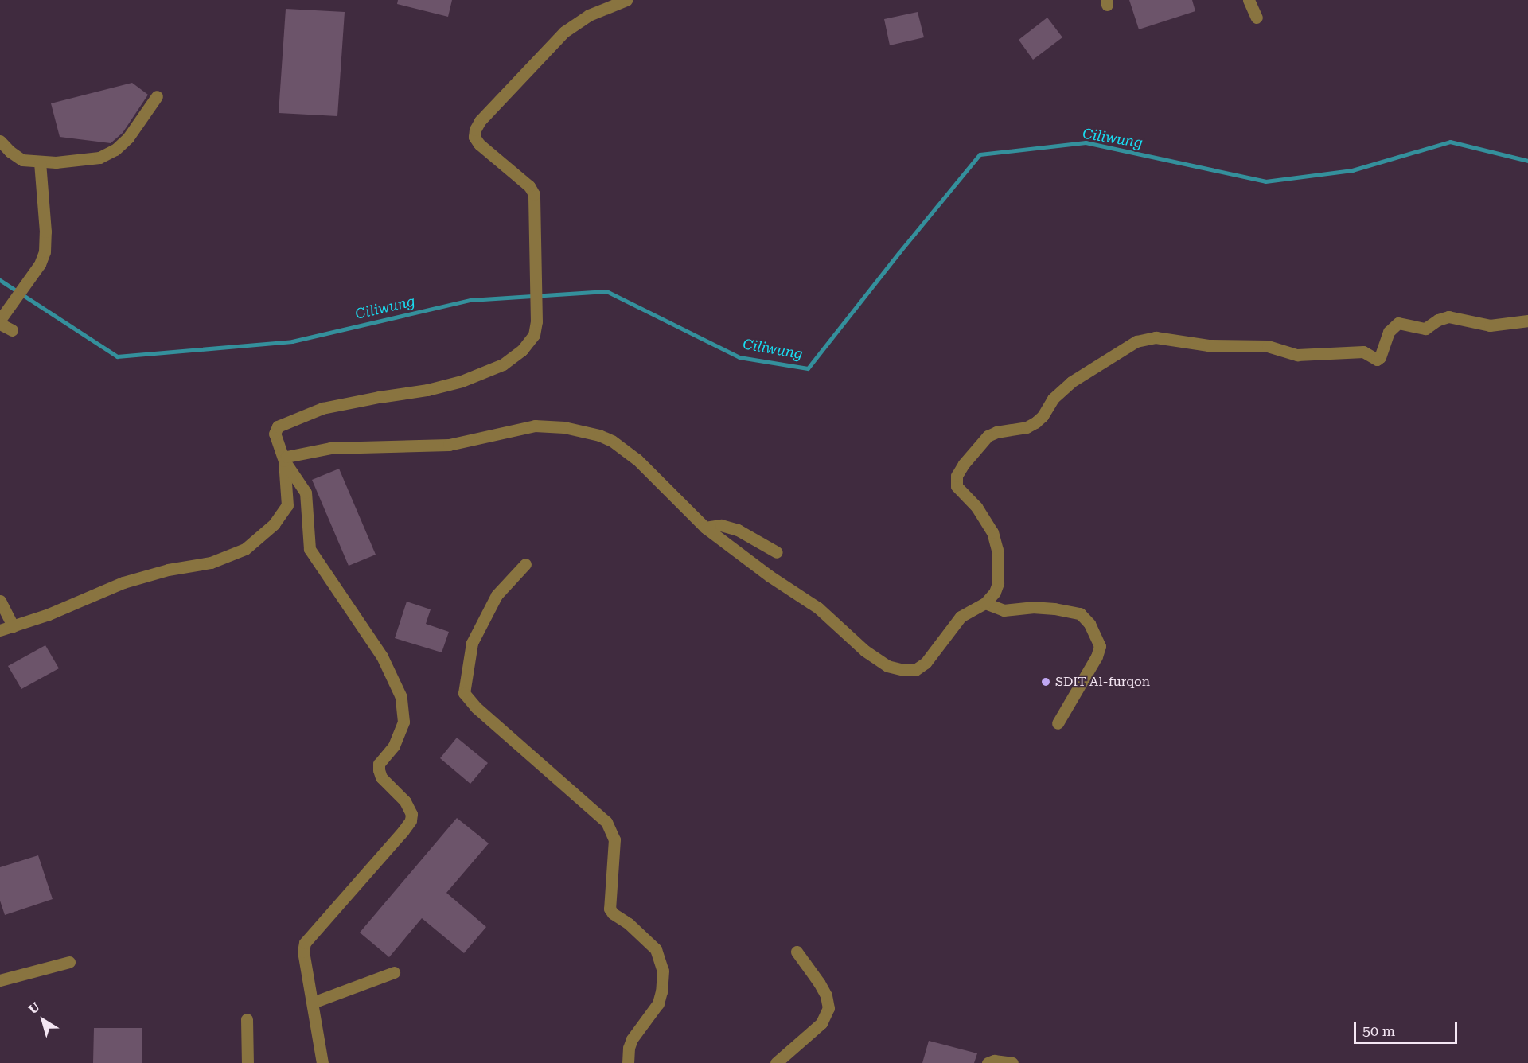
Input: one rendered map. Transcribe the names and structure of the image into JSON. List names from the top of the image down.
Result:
{
  "water": ["Ciliwung"],
  "places": ["SDIT Al-furqon"],
  "scale_bar": "50 m",
  "north": "top left"
}
